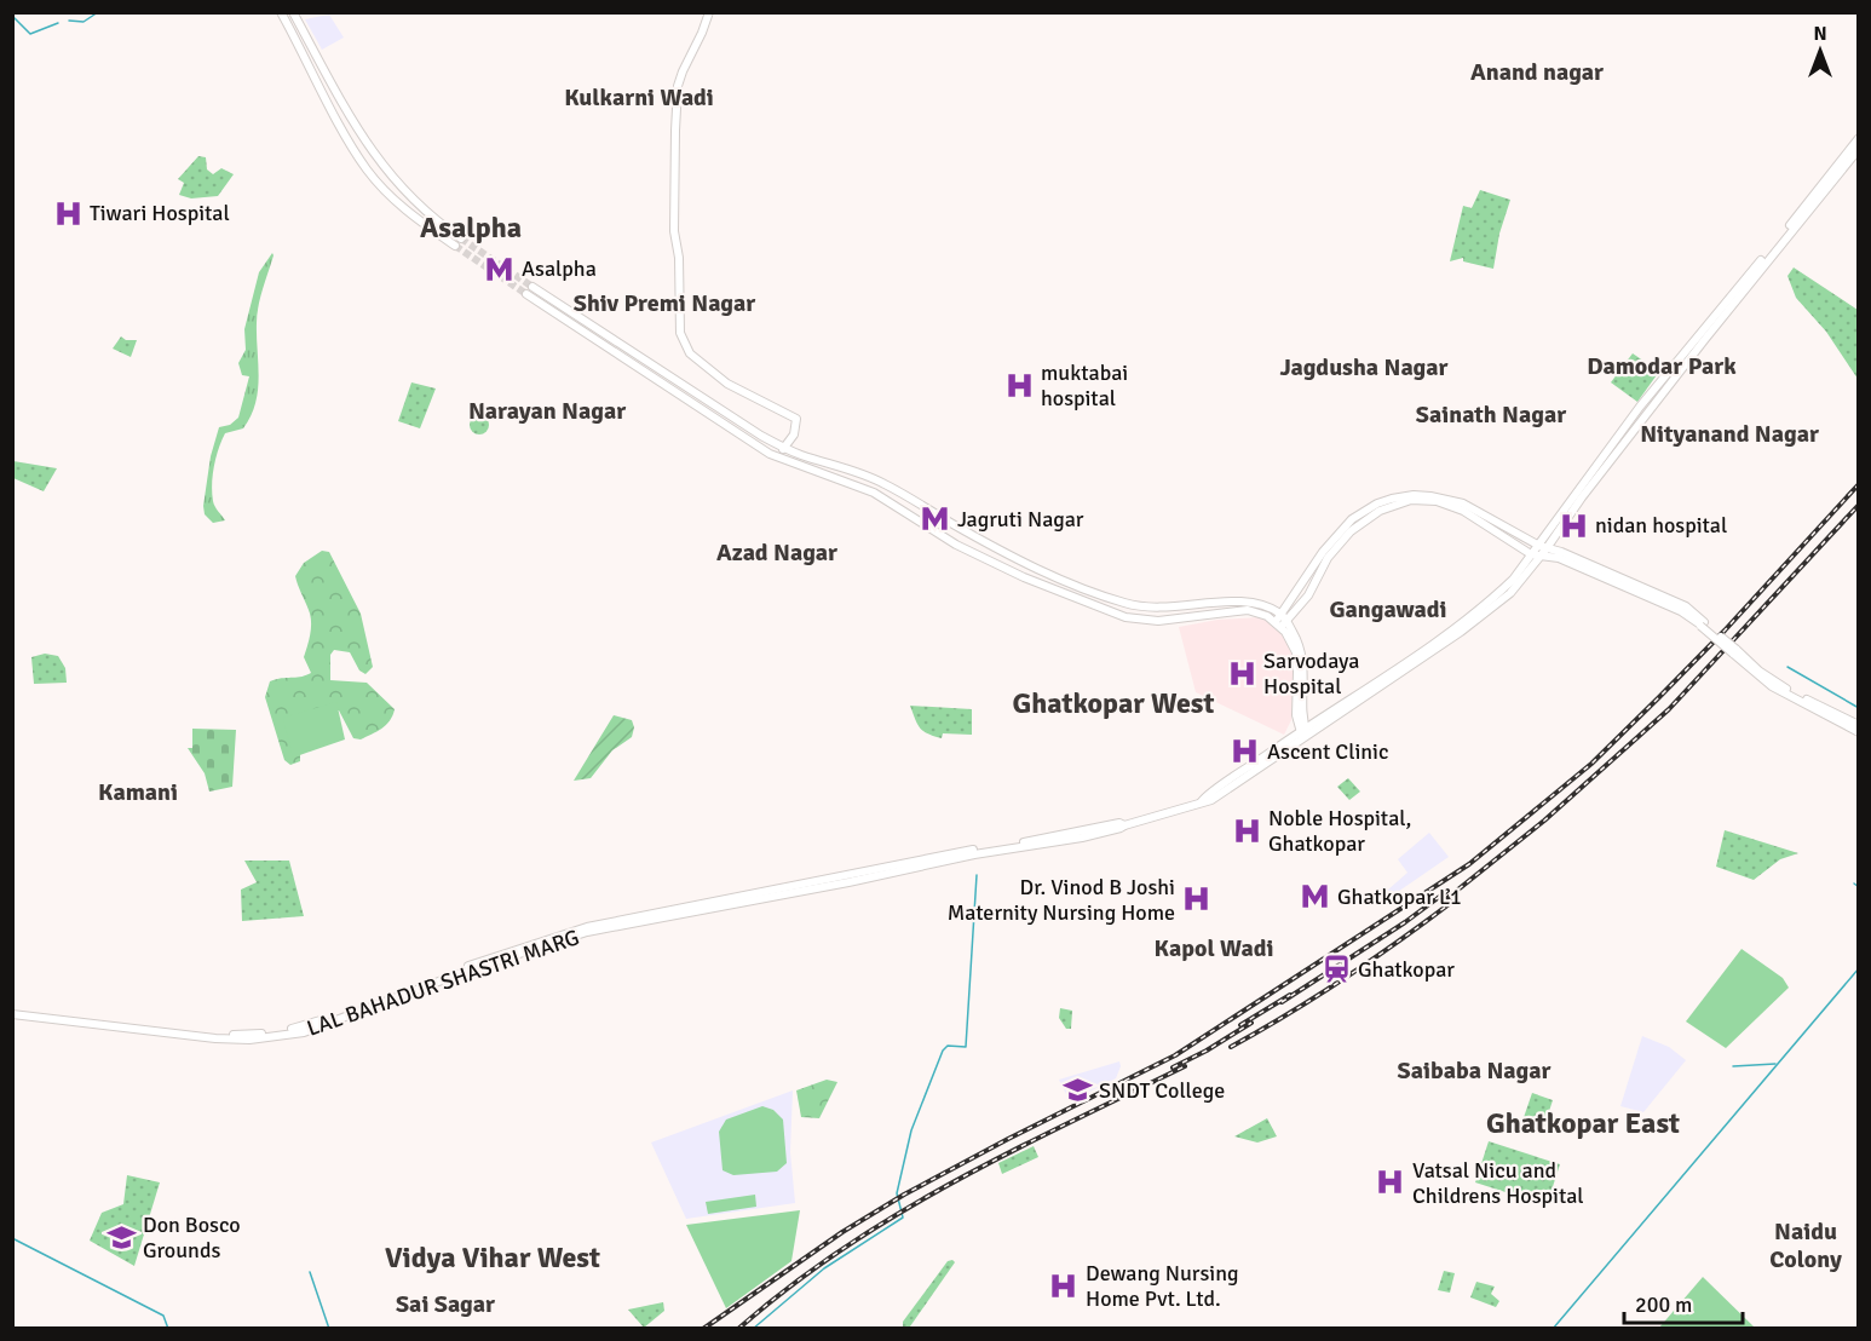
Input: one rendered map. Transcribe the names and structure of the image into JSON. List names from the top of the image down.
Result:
{
  "streets": {
    "main road": ["LAL BAHADUR SHASTRI MARG"]
  },
  "districts": [
    "Anand nagar",
    "Kulkarni Wadi",
    "Asalpha",
    "Shiv Premi Nagar",
    "Damodar Park",
    "Jagdusha Nagar",
    "Narayan Nagar",
    "Sainath Nagar",
    "Nityanand Nagar",
    "Azad Nagar",
    "Gangawadi",
    "Ghatkopar West",
    "Kamani",
    "Kapol Wadi",
    "Saibaba Nagar",
    "Ghatkopar East",
    "Naidu Colony",
    "Vidya Vihar West",
    "Sai Sagar"
  ],
  "places": {
    "hospital": [
      "Tiwari Hospital",
      "muktabai hospital",
      "nidan hospital",
      "Sarvodaya Hospital",
      "Ascent Clinic",
      "Noble Hospital, Ghatkopar",
      "Dr. Vinod B Joshi Maternity Nursing Home",
      "Vatsal Nicu and Childrens Hospital",
      "Dewang Nursing Home Pvt. Ltd."
    ],
    "metro station": ["Asalpha", "Jagruti Nagar", "Ghatkopar L1"],
    "station": ["Ghatkopar"],
    "school or university": ["SNDT College", "Don Bosco Grounds"]
  },
  "scale_bar": "200 m",
  "north": "top"
}
